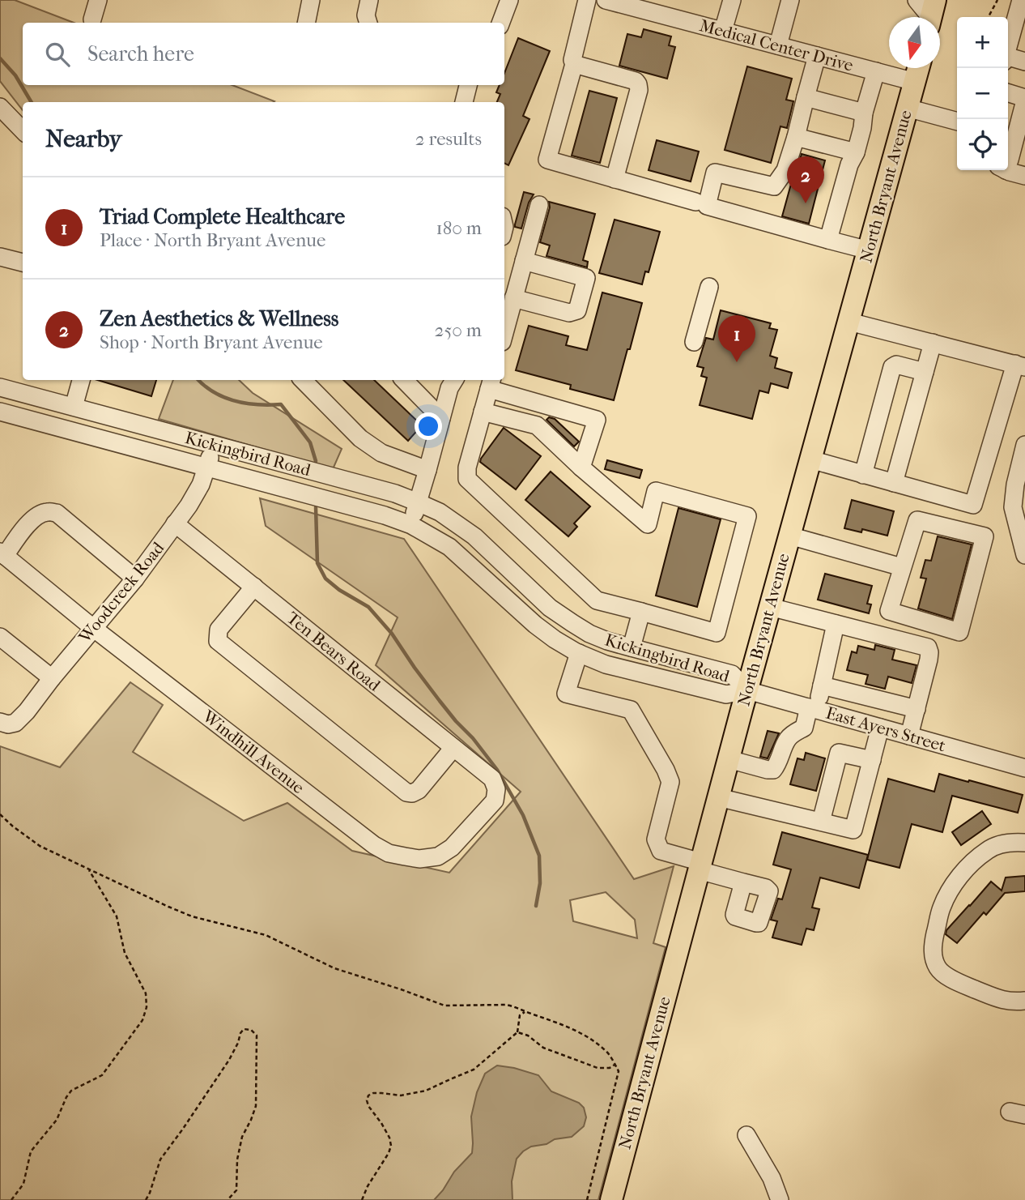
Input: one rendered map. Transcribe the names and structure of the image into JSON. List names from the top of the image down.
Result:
{
  "streets": {
    "main road": ["North Bryant Avenue"],
    "street": [
      "Medical Center Drive",
      "Kickingbird Road",
      "Woodcreek Road",
      "Ten Bears Road",
      "East Ayers Street",
      "Windhill Avenue"
    ]
  },
  "crossings": [
    ["Medical Center Drive", "North Bryant Avenue"],
    ["North Bryant Avenue", "Kickingbird Road"],
    ["North Bryant Avenue", "East Ayers Street"],
    ["Kickingbird Road", "Woodcreek Road"],
    ["Kickingbird Road", "East Ayers Street"],
    ["Woodcreek Road", "Ten Bears Road"],
    ["Woodcreek Road", "Windhill Avenue"],
    ["Ten Bears Road", "Windhill Avenue"]
  ],
  "north": "bottom",
  "page": {
    "map_buttons": ["+", "−"],
    "search": "Search here",
    "heading": ["Nearby", "2 results"],
    "pins": ["2", "1"],
    "list": [
      {
        "mark": "1",
        "name": "Triad Complete Healthcare",
        "note": "Place · North Bryant Avenue",
        "value": "180 m"
      },
      {
        "mark": "2",
        "name": "Zen Aesthetics & Wellness",
        "note": "Shop · North Bryant Avenue",
        "value": "250 m"
      }
    ]
  }
}
